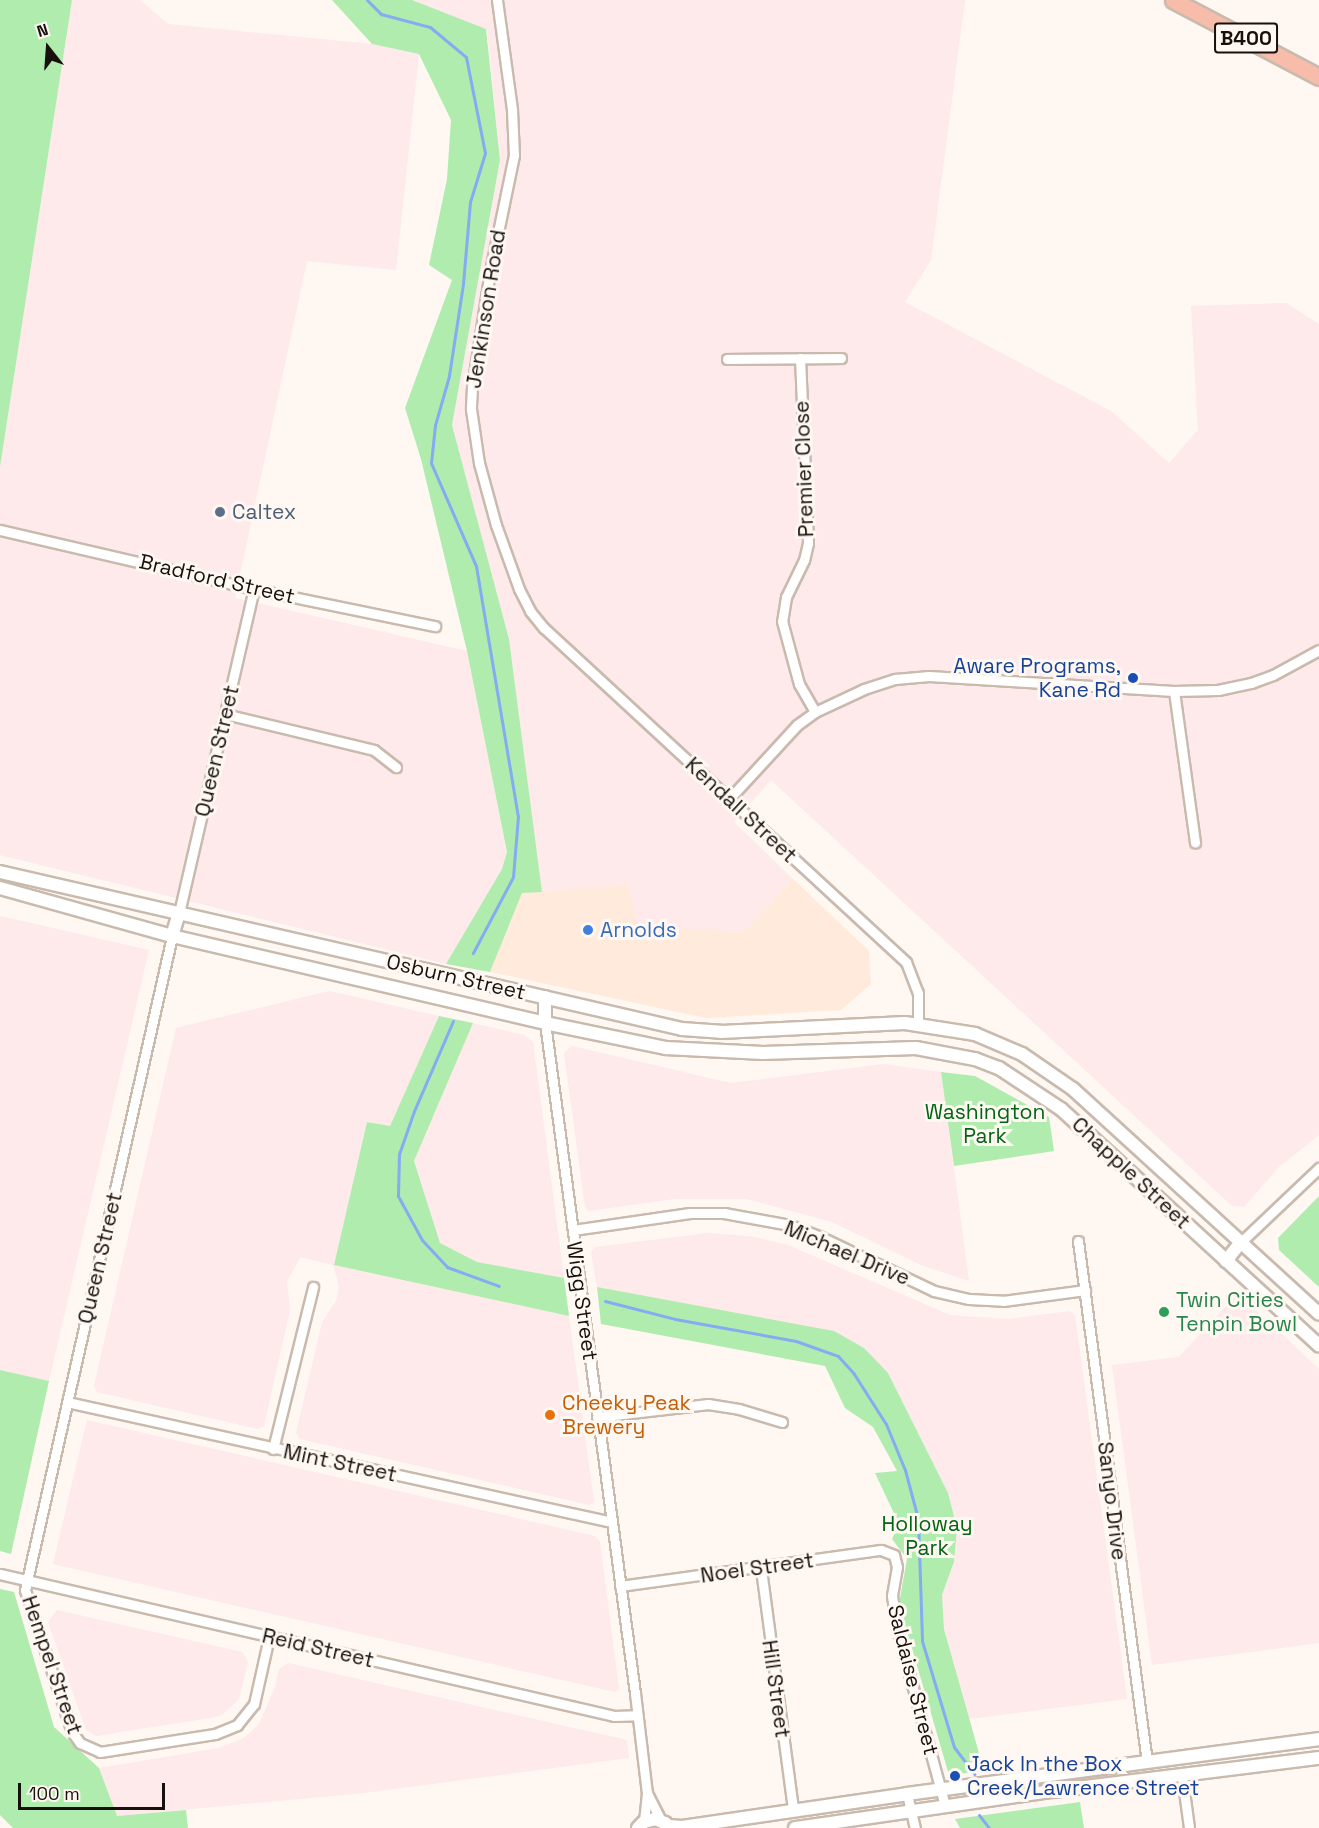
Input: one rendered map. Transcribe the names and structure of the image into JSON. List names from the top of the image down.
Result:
{
  "streets": {
    "main road": ["B400"],
    "street": [
      "Jenkinson Road",
      "Premier Close",
      "Bradford Street",
      "Queen Street",
      "Kendall Street",
      "Osburn Street",
      "Chapple Street",
      "Michael Drive",
      "Wigg Street",
      "Mint Street",
      "Sanyo Drive",
      "Noel Street",
      "Reid Street",
      "Hempel Street",
      "Saldaise Street",
      "Hill Street"
    ]
  },
  "crossings": [
    ["Jenkinson Road", "Kendall Street"],
    ["Bradford Street", "Queen Street"],
    ["Queen Street", "Osburn Street"],
    ["Queen Street", "Mint Street"],
    ["Queen Street", "Reid Street"],
    ["Queen Street", "Hempel Street"],
    ["Kendall Street", "Osburn Street"],
    ["Kendall Street", "Chapple Street"],
    ["Osburn Street", "Chapple Street"],
    ["Osburn Street", "Wigg Street"],
    ["Michael Drive", "Wigg Street"],
    ["Michael Drive", "Sanyo Drive"],
    ["Wigg Street", "Mint Street"],
    ["Wigg Street", "Noel Street"],
    ["Wigg Street", "Reid Street"],
    ["Noel Street", "Saldaise Street"],
    ["Noel Street", "Hill Street"],
    ["Reid Street", "Hempel Street"]
  ],
  "parks": ["Washington Park", "Holloway Park"],
  "places": [
    "Caltex",
    "Aware Programs, Kane Rd",
    "Arnolds",
    "Twin Cities Tenpin Bowl",
    "Cheeky Peak Brewery",
    "Jack In the Box Creek/Lawrence Street"
  ],
  "scale_bar": "100 m",
  "north": "top"
}
